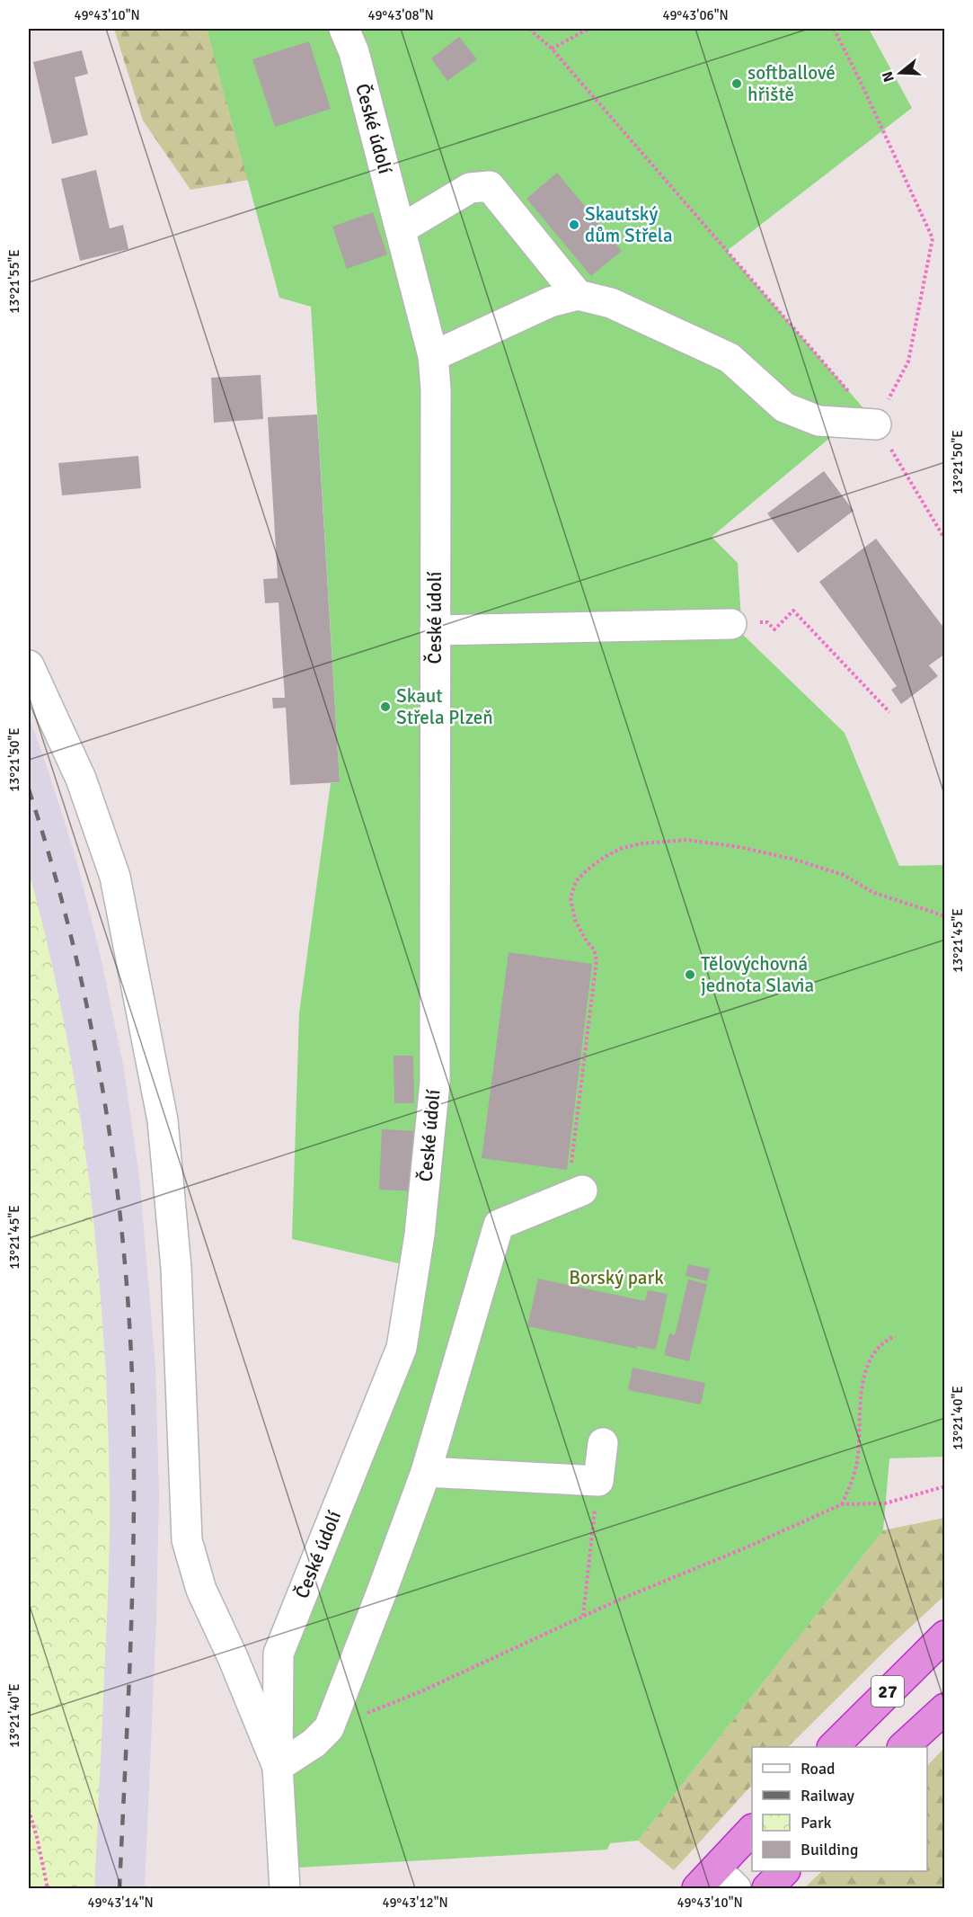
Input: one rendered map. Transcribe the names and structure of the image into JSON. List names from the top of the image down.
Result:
{
  "streets": {
    "highway": ["27"],
    "street": ["České údolí"]
  },
  "parks": ["Borský park"],
  "places": [
    "softballové hřiště",
    "Skautský dům Střela",
    "Skaut Střela Plzeň",
    "Tělovýchovná jednota Slavia"
  ],
  "legend": [
    "Road",
    "Railway",
    "Park",
    "Building"
  ],
  "north": "left",
  "coordinates": [
    "49°43'10\"N",
    "49°43'08\"N",
    "49°43'06\"N",
    "13°21'55\"E",
    "13°21'50\"E",
    "13°21'45\"E",
    "13°21'40\"E",
    "49°43'14\"N",
    "49°43'12\"N"
  ]
}
